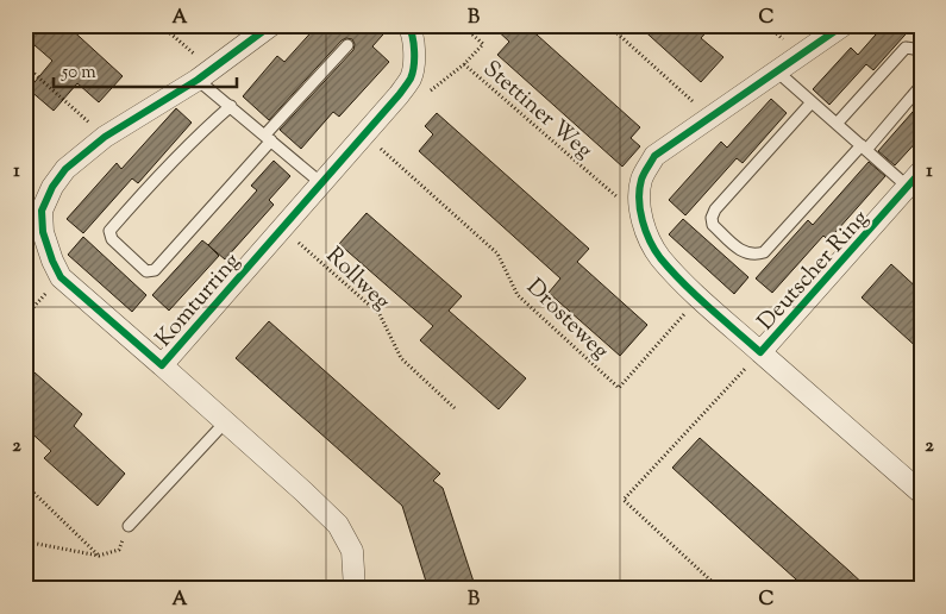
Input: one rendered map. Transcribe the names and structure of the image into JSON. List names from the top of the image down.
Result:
{
  "streets": {
    "street": ["Deutscher Ring", "Komturring"],
    "path": ["Stettiner Weg", "Rollweg", "Drosteweg"]
  },
  "crossings": [
    ["Stettiner Weg", "Deutscher Ring"],
    ["Deutscher Ring", "Drosteweg"],
    ["Rollweg", "Komturring"],
    ["Komturring", "Drosteweg"]
  ],
  "scale_bar": "50 m",
  "grid": {
    "columns": ["A", "B", "C"],
    "rows": ["1", "2"]
  }
}
